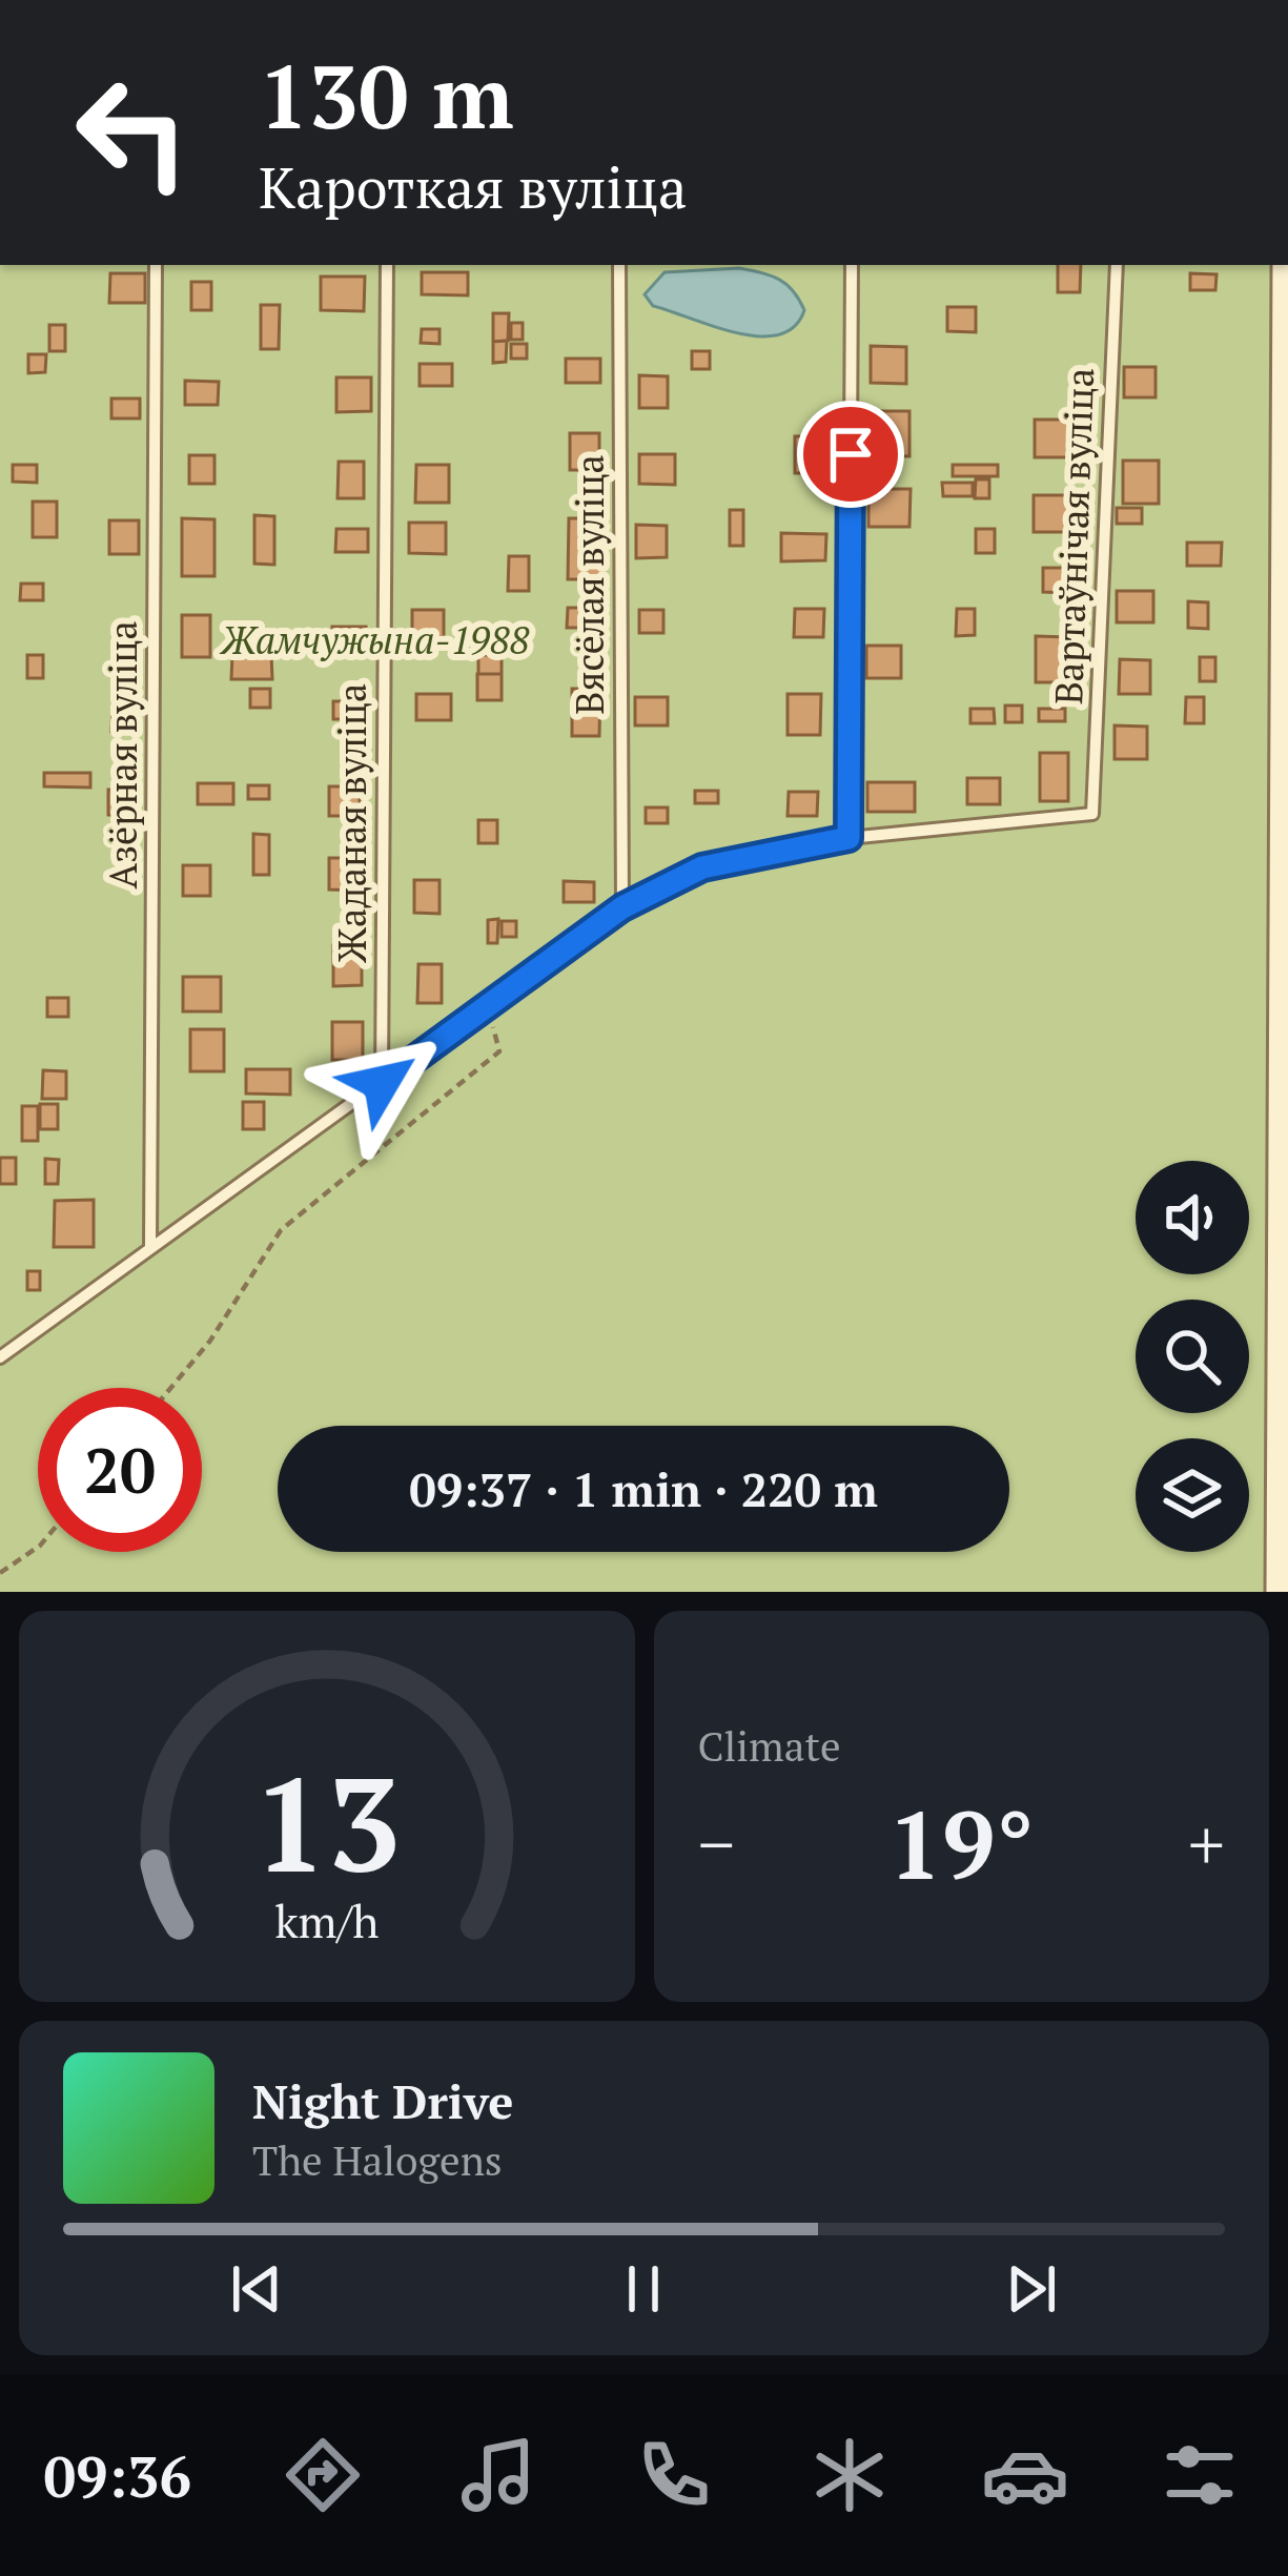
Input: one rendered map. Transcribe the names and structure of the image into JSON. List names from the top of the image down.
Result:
{
  "streets": {
    "lane": [
      "Вартаўнічая вуліца",
      "Вясёлая вуліца",
      "Азёрная вуліца",
      "Жаданая вуліца"
    ]
  },
  "parks": ["Жамчужына-1988"],
  "page": {
    "turn": ["130 m", "Кароткая вуліца"],
    "limit": "20",
    "trip": "09:37 · 1 min · 220 m",
    "tile": "Climate",
    "heat": ["−", "19°", "+"],
    "song": ["Night Drive", "The Halogens"],
    "tabs": "09:36",
    "gauge": ["13", "km/h"]
  }
}
